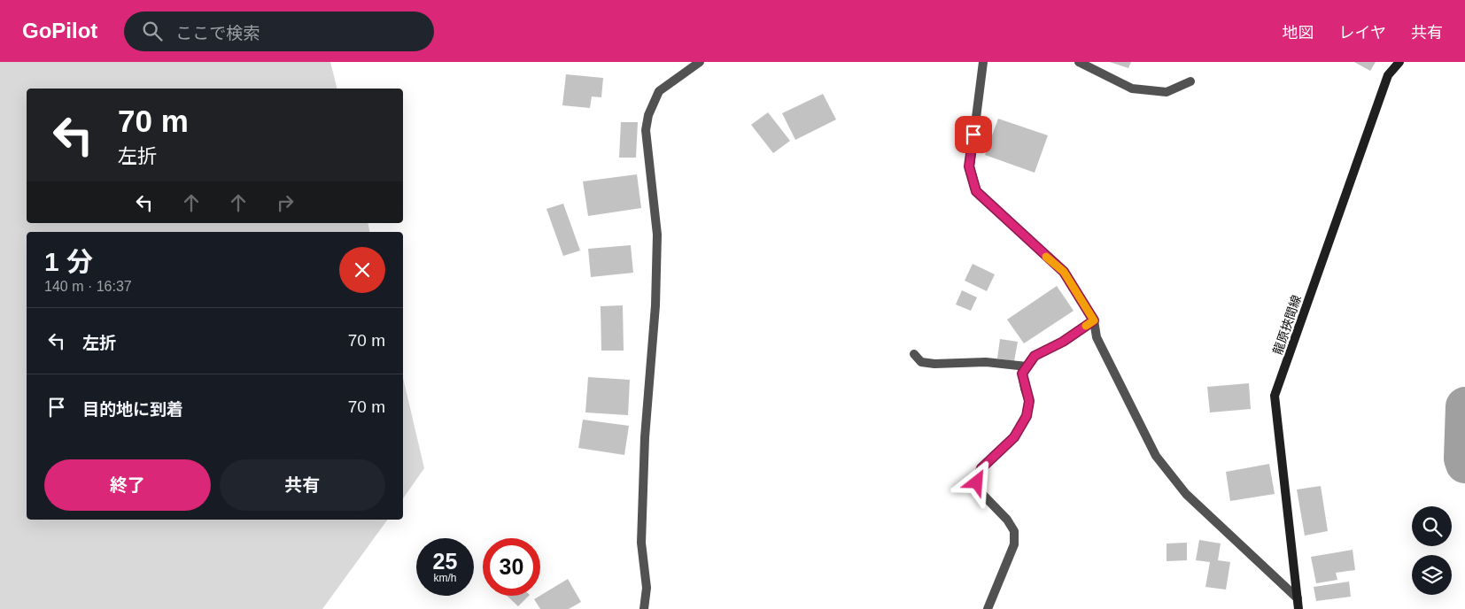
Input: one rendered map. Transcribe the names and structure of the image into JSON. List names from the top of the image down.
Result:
{
  "streets": {
    "main road": ["龍原挾間線"]
  },
  "page": {
    "header": "GoPilot",
    "search": "ここで検索",
    "nav": ["地図", "レイヤ", "共有"],
    "turn": ["70 m", "左折"],
    "heading": ["1 分", "140 m · 16:37"],
    "list": [
      {
        "name": "左折",
        "value": "70 m"
      },
      {
        "name": "目的地に到着",
        "value": "70 m"
      }
    ],
    "buttons": ["終了", "共有"],
    "speed": "25 km/h",
    "limit": "30"
  }
}
